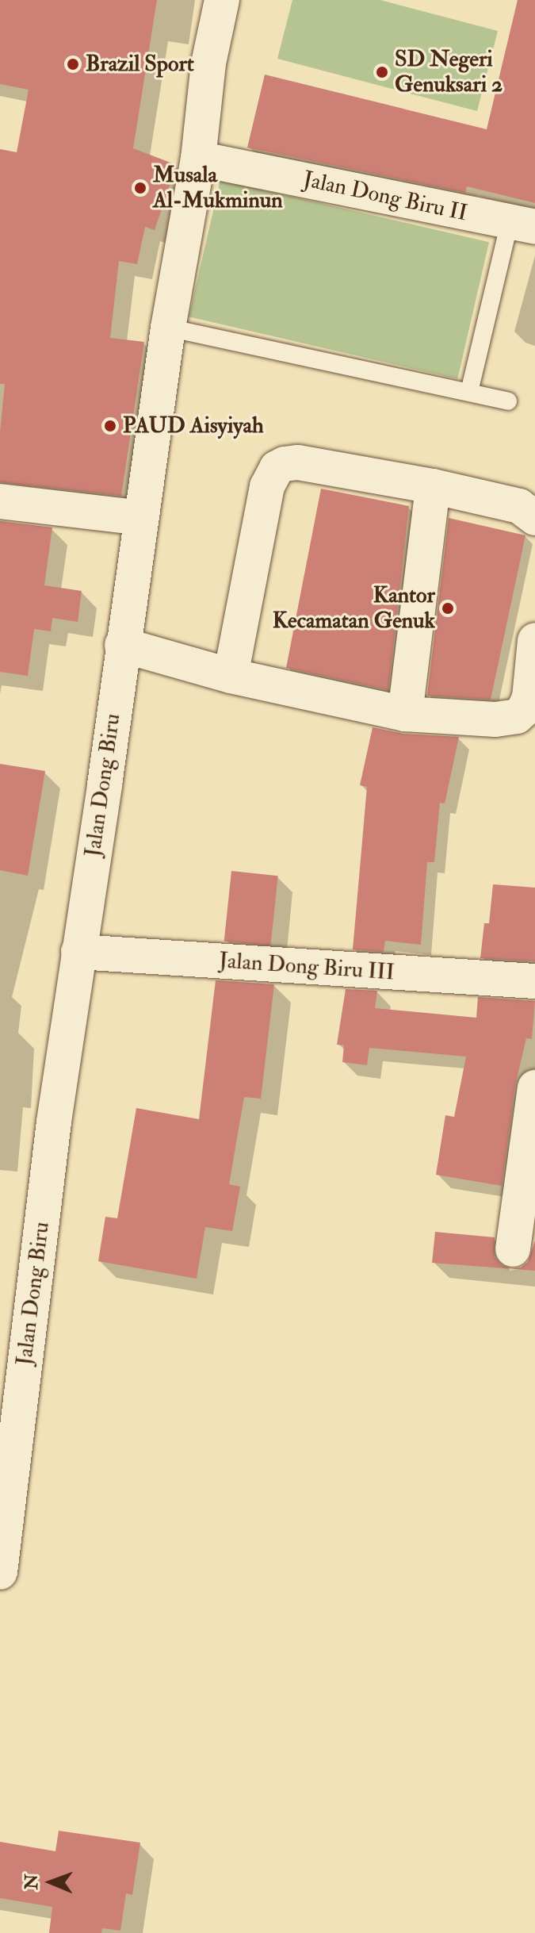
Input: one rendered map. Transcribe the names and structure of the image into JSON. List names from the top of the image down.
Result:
{
  "streets": {
    "street": ["Jalan Dong Biru II", "Jalan Dong Biru", "Jalan Dong Biru III"]
  },
  "crossings": [
    ["Jalan Dong Biru II", "Jalan Dong Biru"],
    ["Jalan Dong Biru", "Jalan Dong Biru III"]
  ],
  "places": [
    "Brazil Sport",
    "SD Negeri Genuksari 2",
    "Musala Al-Mukminun",
    "PAUD Aisyiyah",
    "Kantor Kecamatan Genuk"
  ],
  "north": "left"
}
